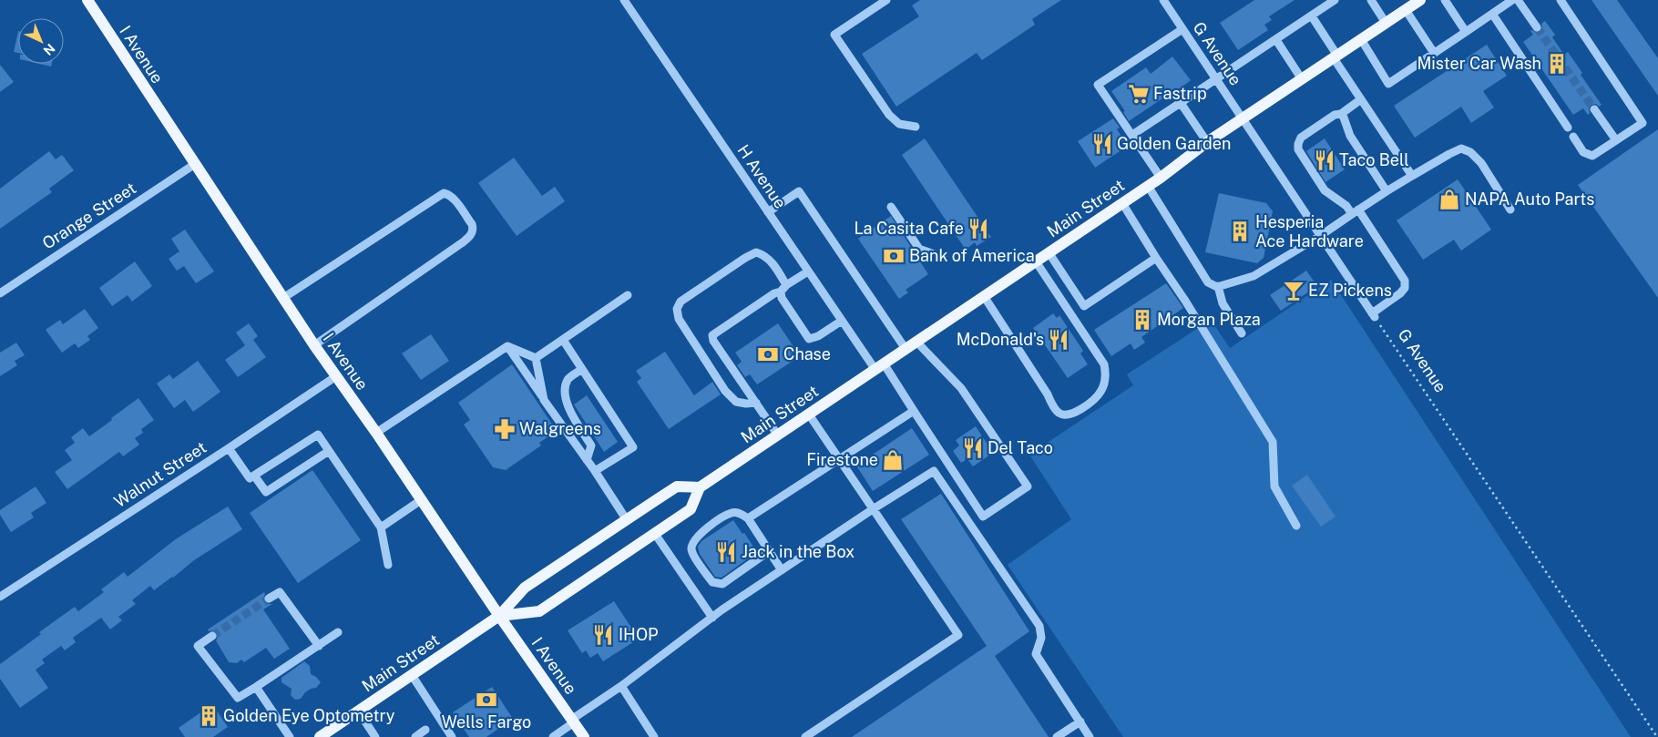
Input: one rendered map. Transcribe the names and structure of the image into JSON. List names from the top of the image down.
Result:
{
  "streets": {
    "main road": ["I Avenue", "Main Street"],
    "street": [
      "G Avenue",
      "H Avenue",
      "Orange Street",
      "Walnut Street"
    ]
  },
  "crossings": [
    ["G Avenue", "Main Street"],
    ["I Avenue", "Main Street"],
    ["I Avenue", "Orange Street"],
    ["I Avenue", "Walnut Street"],
    ["H Avenue", "Main Street"]
  ],
  "places": {
    "building": [
      "Mister Car Wash",
      "Hesperia Ace Hardware",
      "Morgan Plaza",
      "Golden Eye Optometry"
    ],
    "supermarket": ["Fastrip"],
    "restaurant": [
      "Golden Garden",
      "Taco Bell",
      "La Casita Cafe",
      "McDonald's",
      "Del Taco",
      "Jack in the Box",
      "IHOP"
    ],
    "shop": ["NAPA Auto Parts", "Firestone"],
    "bank": ["Bank of America", "Chase", "Wells Fargo"],
    "bar": ["EZ Pickens"],
    "pharmacy": ["Walgreens"]
  },
  "north": "bottom right"
}
